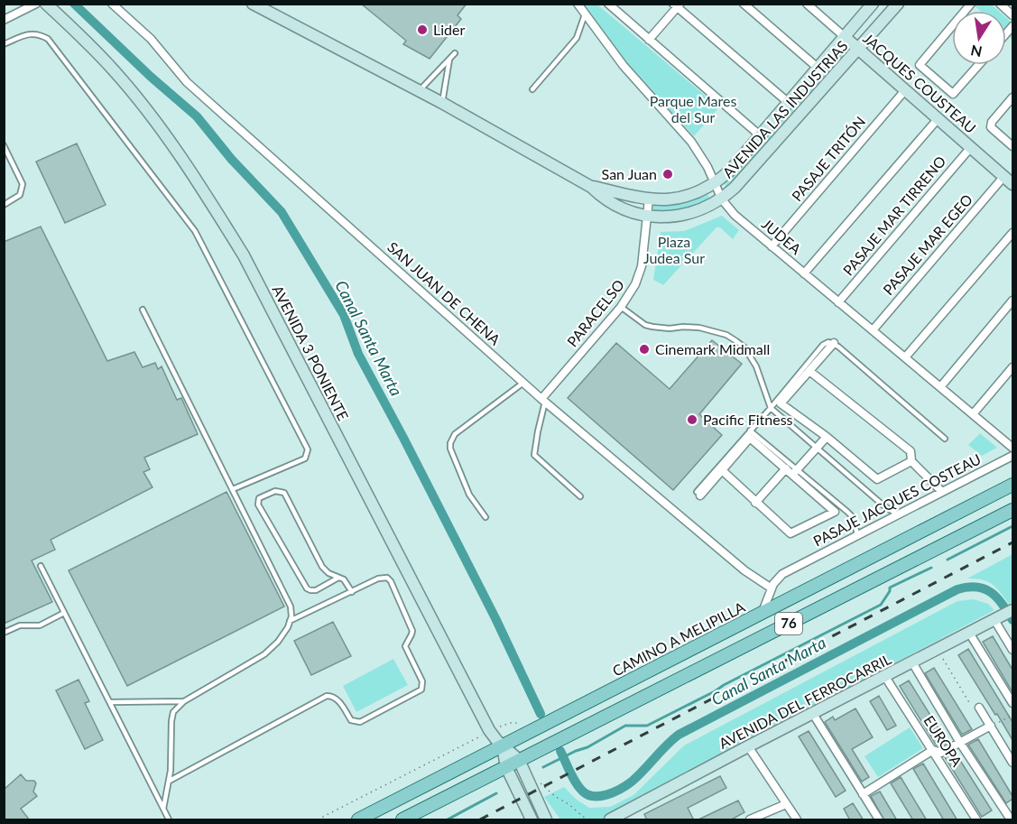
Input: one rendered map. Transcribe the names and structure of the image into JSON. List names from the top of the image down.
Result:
{
  "streets": {
    "main road": ["76", "CAMINO A MELIPILLA"],
    "street": [
      "JACQUES COUSTEAU",
      "AVENIDA LAS INDUSTRIAS",
      "PASAJE TRITÓN",
      "PASAJE MAR TIRRENO",
      "JUDEA",
      "PASAJE MAR EGEO",
      "SAN JUAN DE CHENA",
      "PARACELSO",
      "AVENIDA 3 PONIENTE",
      "PASAJE JACQUES COSTEAU",
      "AVENIDA DEL FERROCARRIL",
      "EUROPA"
    ]
  },
  "crossings": [
    ["JACQUES COUSTEAU", "AVENIDA LAS INDUSTRIAS"],
    ["JACQUES COUSTEAU", "PASAJE TRITÓN"],
    ["JACQUES COUSTEAU", "PASAJE MAR TIRRENO"],
    ["JACQUES COUSTEAU", "PASAJE MAR EGEO"],
    ["AVENIDA LAS INDUSTRIAS", "JUDEA"],
    ["AVENIDA LAS INDUSTRIAS", "PARACELSO"],
    ["PASAJE TRITÓN", "JUDEA"],
    ["PASAJE MAR TIRRENO", "JUDEA"],
    ["JUDEA", "PASAJE MAR EGEO"],
    ["SAN JUAN DE CHENA", "PARACELSO"],
    ["SAN JUAN DE CHENA", "PASAJE JACQUES COSTEAU"],
    ["AVENIDA 3 PONIENTE", "76"],
    ["AVENIDA 3 PONIENTE", "CAMINO A MELIPILLA"],
    ["AVENIDA DEL FERROCARRIL", "EUROPA"]
  ],
  "water": ["Canal Santa Marta"],
  "parks": ["Parque Mares del Sur", "Plaza Judea Sur"],
  "places": [
    "Lider",
    "San Juan",
    "Cinemark Midmall",
    "Pacific Fitness"
  ],
  "north": "bottom"
}
